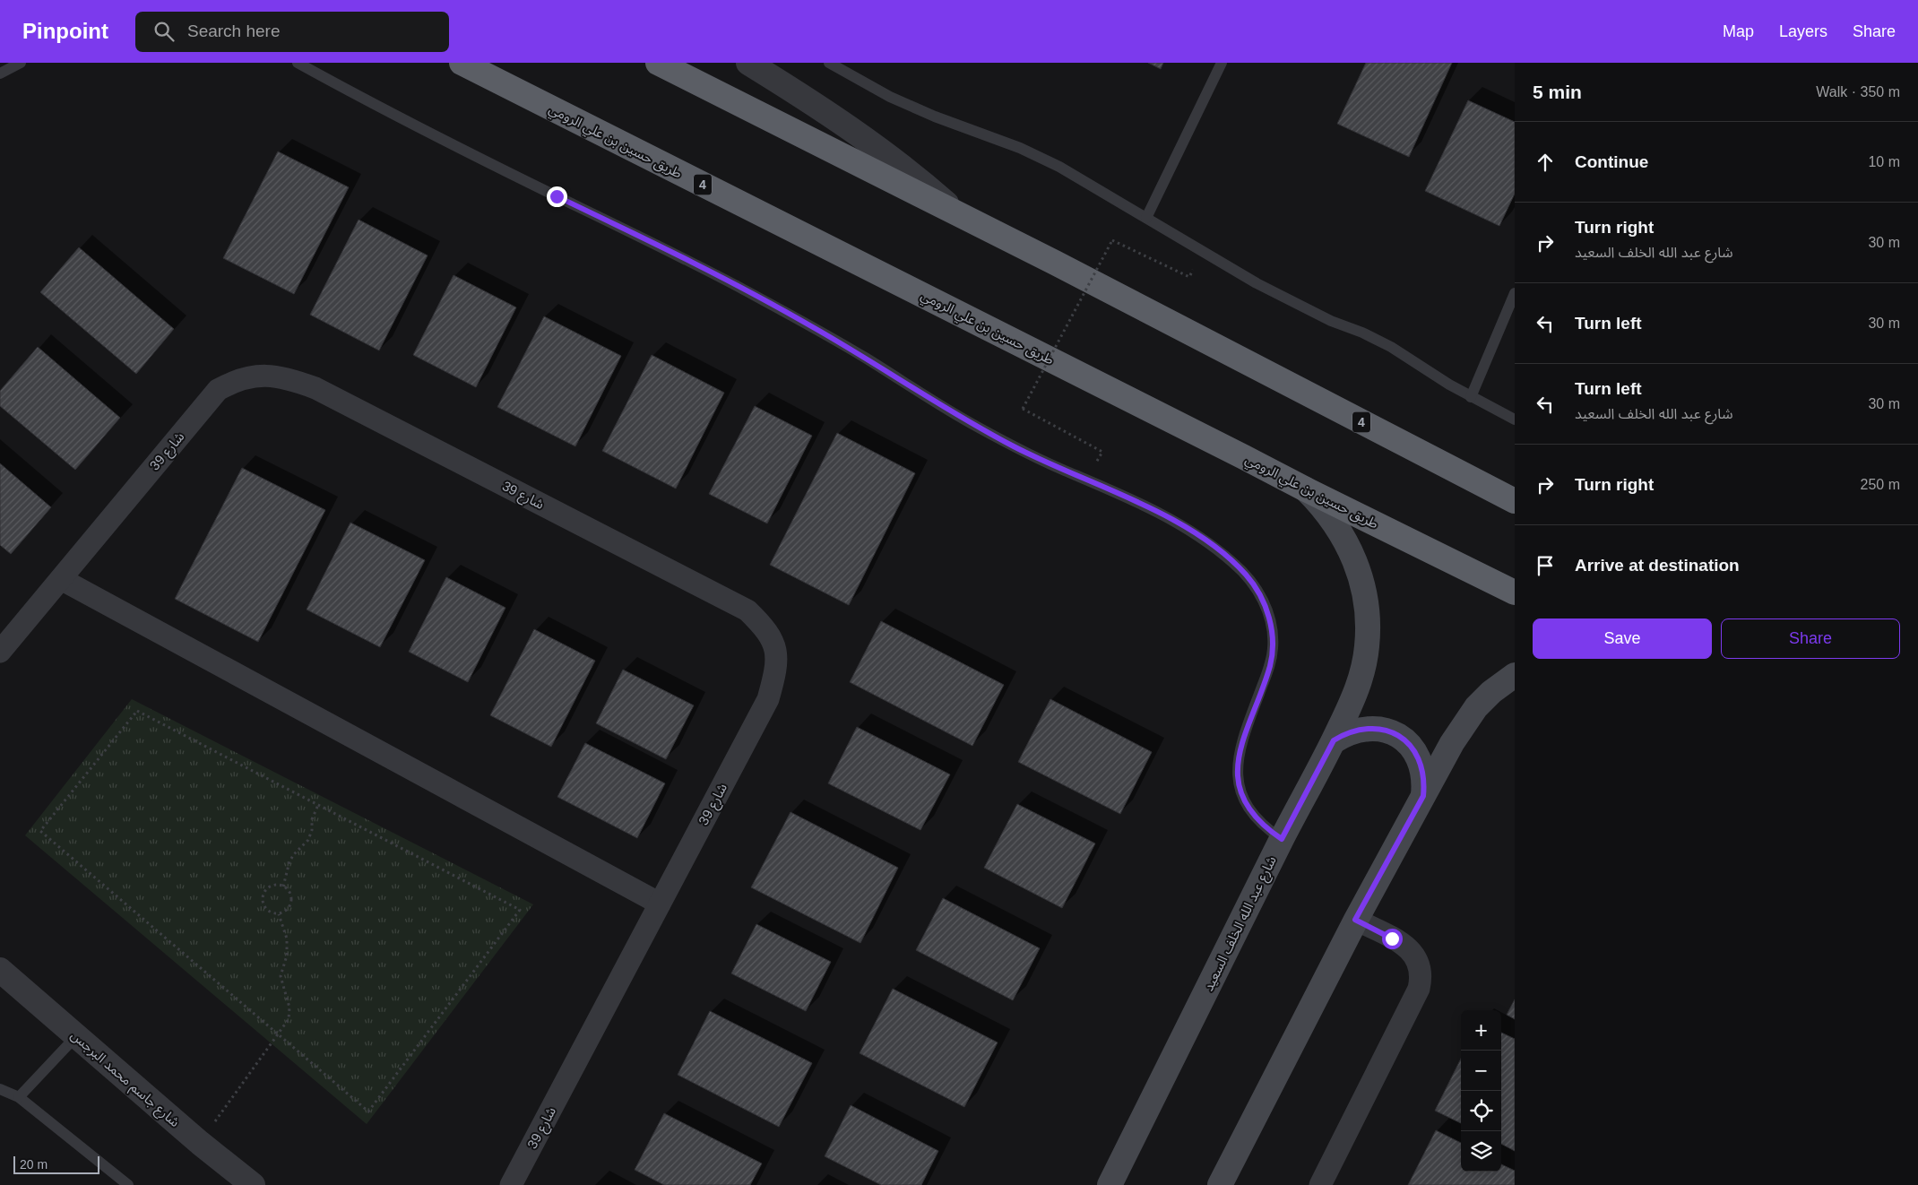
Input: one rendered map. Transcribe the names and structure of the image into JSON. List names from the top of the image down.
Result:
{
  "streets": {
    "highway": ["طريق حسين بن علي الرومي", "4"],
    "main road": ["شارع عبد الله الخلف السعيد"],
    "street": ["شارع 39", "شارع جاسم محمد البرجس"]
  },
  "crossings": [
    ["طريق حسين بن علي الرومي", "شارع عبد الله الخلف السعيد"]
  ],
  "scale_bar": "20 m",
  "page": {
    "header": "Pinpoint",
    "search": "Search here",
    "nav": ["Map", "Layers", "Share"],
    "heading": ["5 min", "Walk · 350 m"],
    "list": [
      ["Continue", "10 m"],
      ["Turn right", "شارع عبد الله الخلف السعيد", "30 m"],
      ["Turn left", "30 m"],
      ["Turn left", "شارع عبد الله الخلف السعيد", "30 m"],
      ["Turn right", "250 m"],
      "Arrive at destination"
    ],
    "buttons": ["Save", "Share"],
    "map_buttons": ["+", "−"],
    "scale": "20 m"
  }
}
